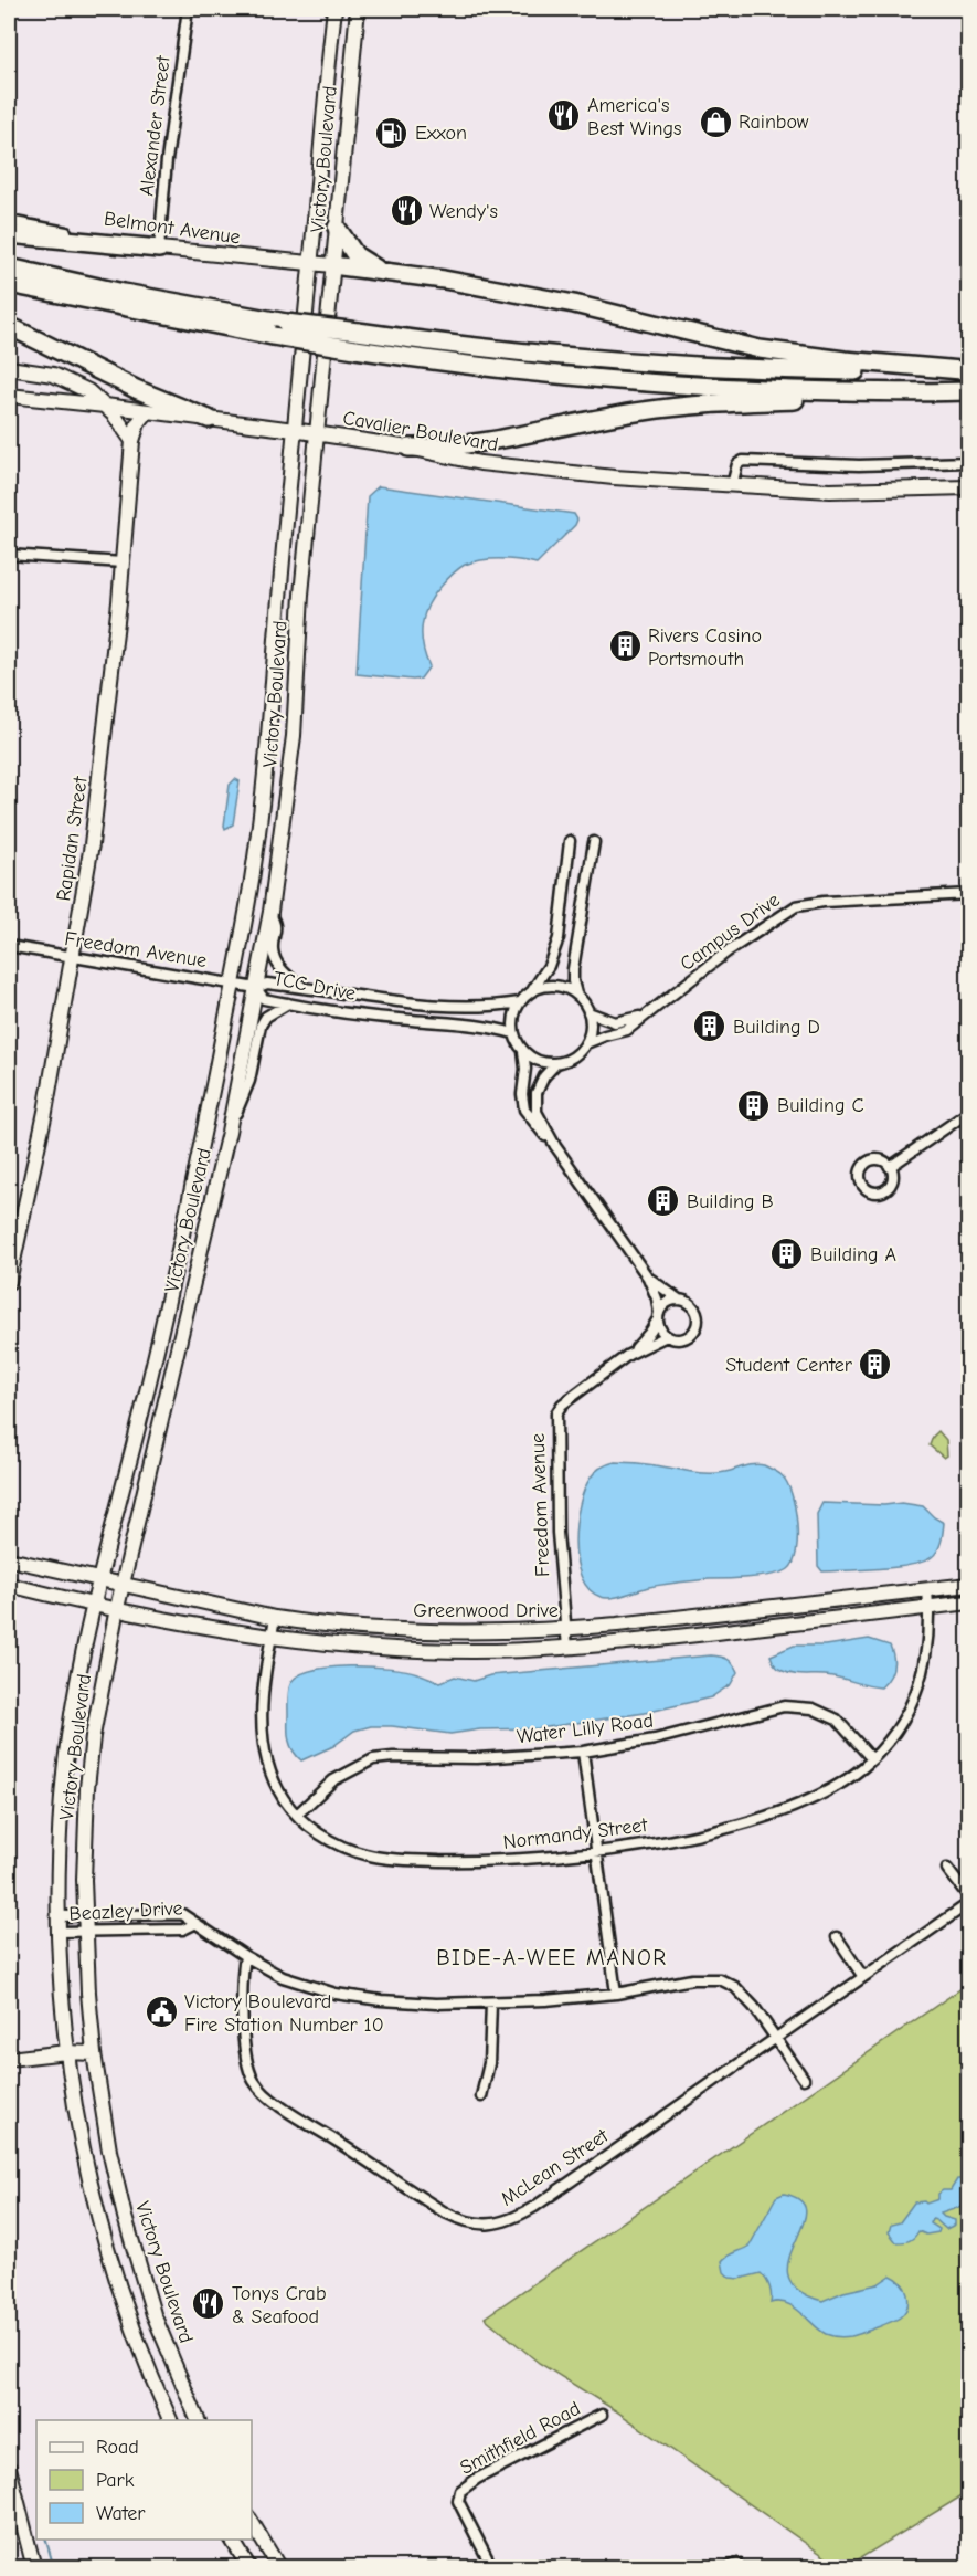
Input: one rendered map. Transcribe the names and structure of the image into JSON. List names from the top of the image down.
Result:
{
  "streets": {
    "main road": [
      "Victory Boulevard",
      "Belmont Avenue",
      "Cavalier Boulevard",
      "Rapidan Street",
      "Greenwood Drive"
    ],
    "street": [
      "Alexander Street",
      "Campus Drive",
      "Freedom Avenue",
      "TCC Drive",
      "Water Lilly Road",
      "Normandy Street",
      "Beazley Drive",
      "McLean Street",
      "Smithfield Road"
    ]
  },
  "crossings": [
    ["Alexander Street", "Belmont Avenue"],
    ["Victory Boulevard", "Belmont Avenue"],
    ["Victory Boulevard", "Cavalier Boulevard"],
    ["Victory Boulevard", "Freedom Avenue"],
    ["Victory Boulevard", "TCC Drive"],
    ["Victory Boulevard", "Greenwood Drive"],
    ["Victory Boulevard", "Beazley Drive"],
    ["Rapidan Street", "Freedom Avenue"],
    ["Campus Drive", "Freedom Avenue"],
    ["Campus Drive", "TCC Drive"],
    ["Freedom Avenue", "TCC Drive"],
    ["Freedom Avenue", "Greenwood Drive"],
    ["Greenwood Drive", "Normandy Street"],
    ["Water Lilly Road", "Normandy Street"],
    ["Beazley Drive", "McLean Street"]
  ],
  "districts": ["BIDE-A-WEE MANOR"],
  "places": {
    "restaurant": ["America's Best Wings", "Wendy's", "Tonys Crab & Seafood"],
    "shop": ["Rainbow"],
    "fuel station": ["Exxon"],
    "building": [
      "Rivers Casino Portsmouth",
      "Building D",
      "Building C",
      "Building B",
      "Building A",
      "Student Center"
    ],
    "public building": ["Victory Boulevard Fire Station Number 10"]
  },
  "legend": ["Road", "Park", "Water"]
}
